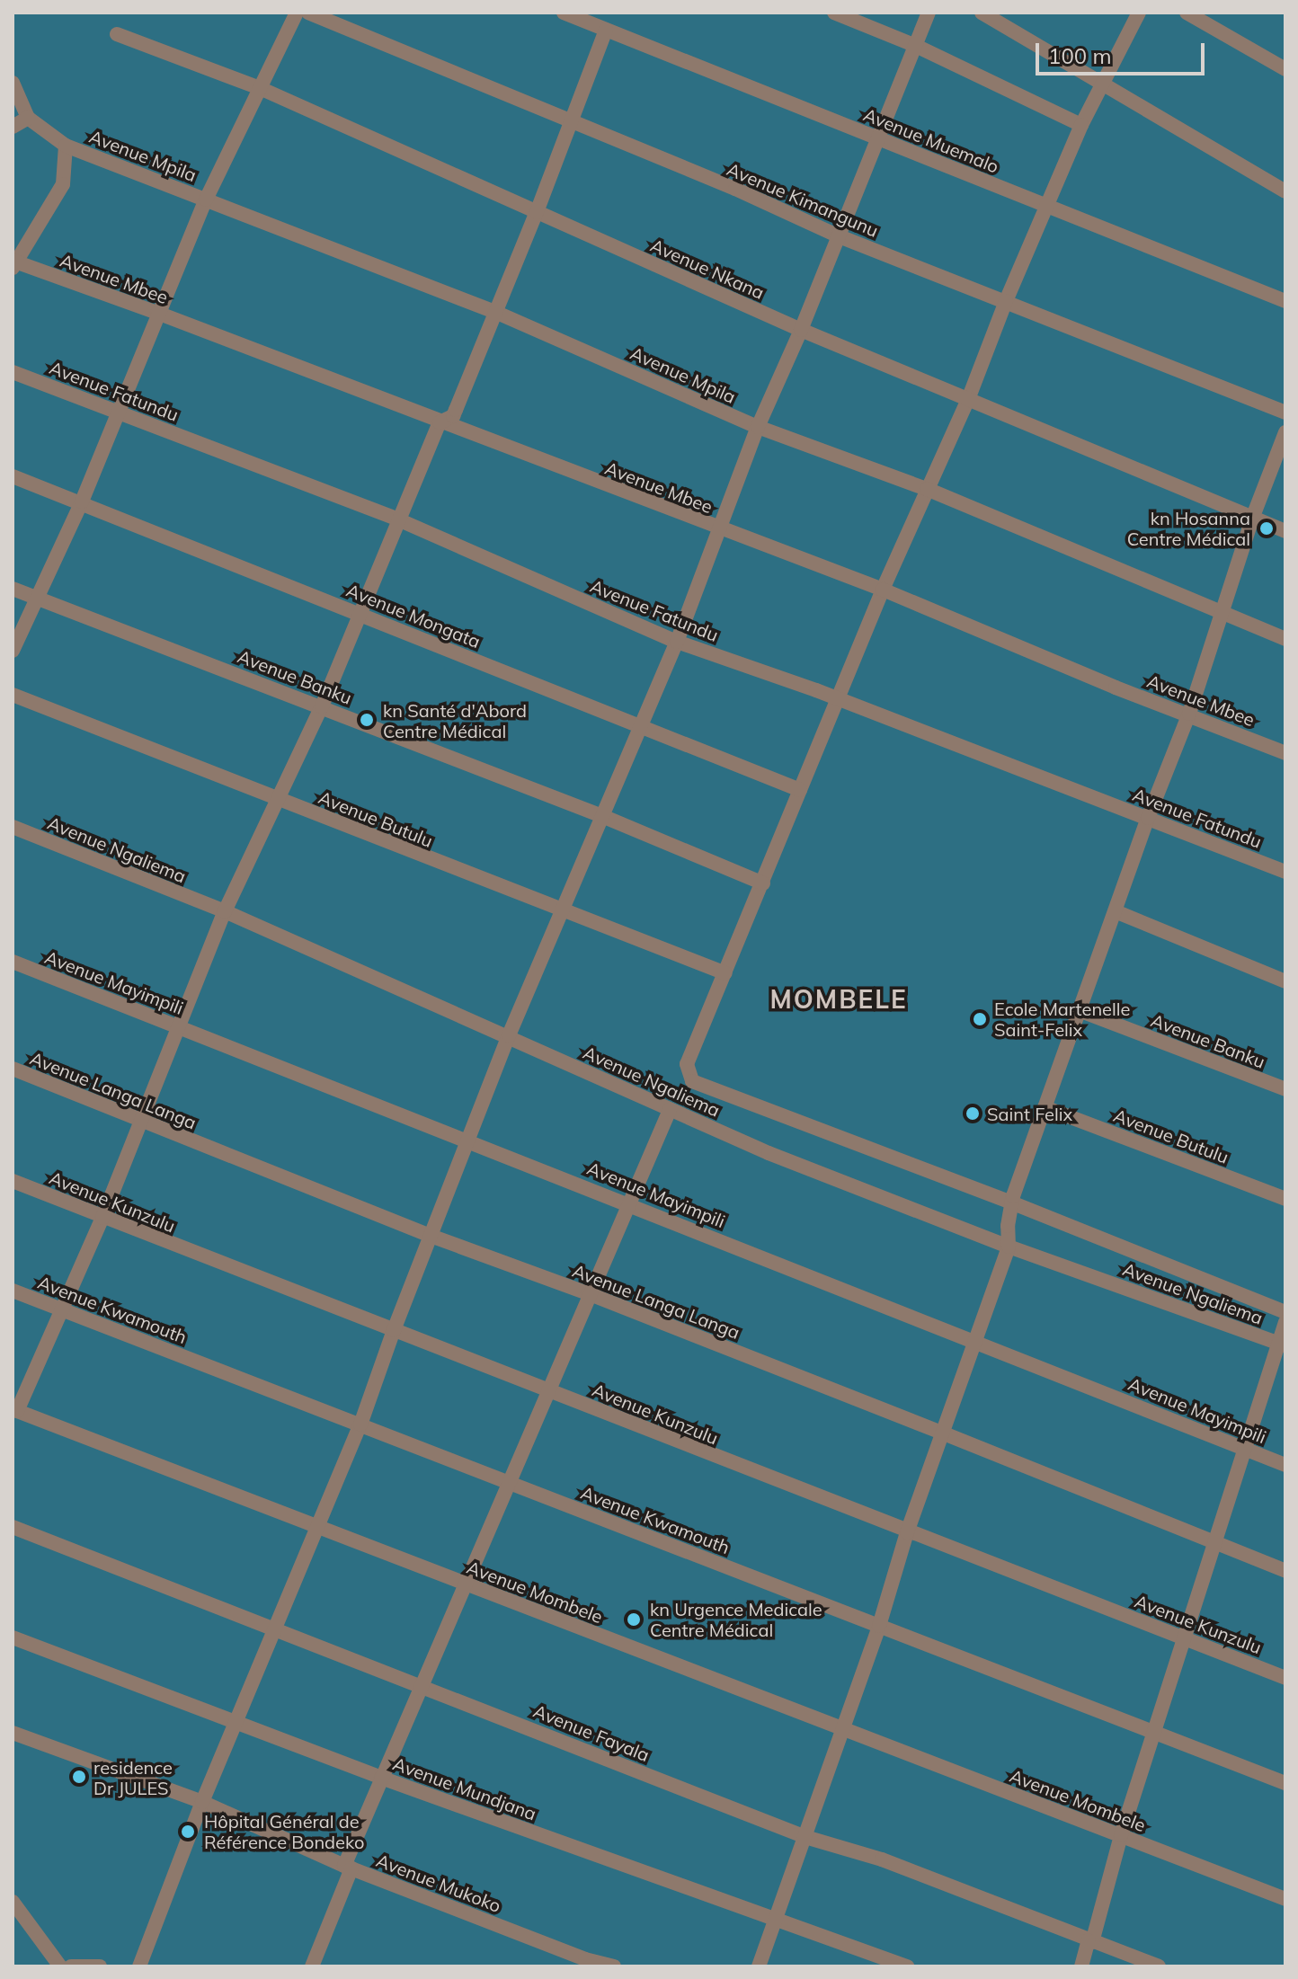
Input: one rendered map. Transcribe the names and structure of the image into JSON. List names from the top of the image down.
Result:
{
  "streets": {
    "street": [
      "Avenue Muemalo",
      "Avenue Mpila",
      "Avenue Kimangunu",
      "Avenue Nkana",
      "Avenue Mbee",
      "Avenue Fatundu",
      "Avenue Mongata",
      "Avenue Banku",
      "Avenue Butulu",
      "Avenue Ngaliema",
      "Avenue Mayimpili",
      "Avenue Langa Langa",
      "Avenue Kunzulu",
      "Avenue Kwamouth",
      "Avenue Mombele",
      "Avenue Fayala",
      "Avenue Mundjana",
      "Avenue Mukoko"
    ]
  },
  "districts": ["MOMBELE"],
  "places": [
    "kn Hosanna Centre Médical",
    "kn Santé d'Abord Centre Médical",
    "Ecole Martenelle Saint-Felix",
    "Saint Felix",
    "kn Urgence Medicale Centre Médical",
    "residence Dr JULES",
    "Hôpital Général de Référence Bondeko"
  ],
  "scale_bar": "100 m"
}
